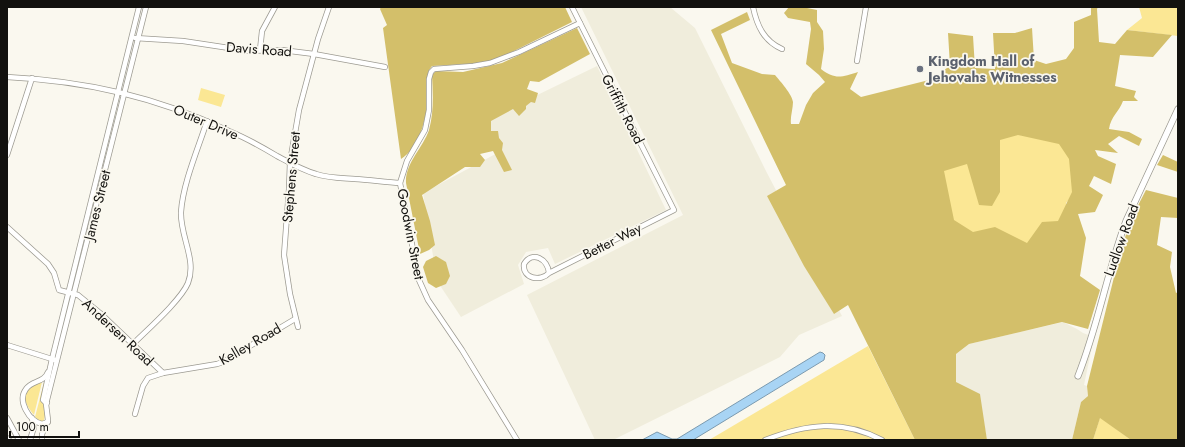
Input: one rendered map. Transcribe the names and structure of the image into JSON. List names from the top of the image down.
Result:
{
  "streets": {
    "street": [
      "Davis Road",
      "Griffith Road",
      "Outer Drive",
      "Stephens Street",
      "James Street",
      "Goodwin Street",
      "Ludlow Road",
      "Better Way",
      "Andersen Road",
      "Kelley Road"
    ]
  },
  "crossings": [
    ["Davis Road", "Stephens Street"],
    ["Davis Road", "James Street"],
    ["Griffith Road", "Goodwin Street"],
    ["Griffith Road", "Better Way"],
    ["Outer Drive", "Stephens Street"],
    ["Outer Drive", "James Street"],
    ["Outer Drive", "Goodwin Street"],
    ["Stephens Street", "Kelley Road"],
    ["James Street", "Andersen Road"],
    ["Andersen Road", "Kelley Road"]
  ],
  "places": ["Kingdom Hall of Jehovahs Witnesses"],
  "scale_bar": "100 m"
}
